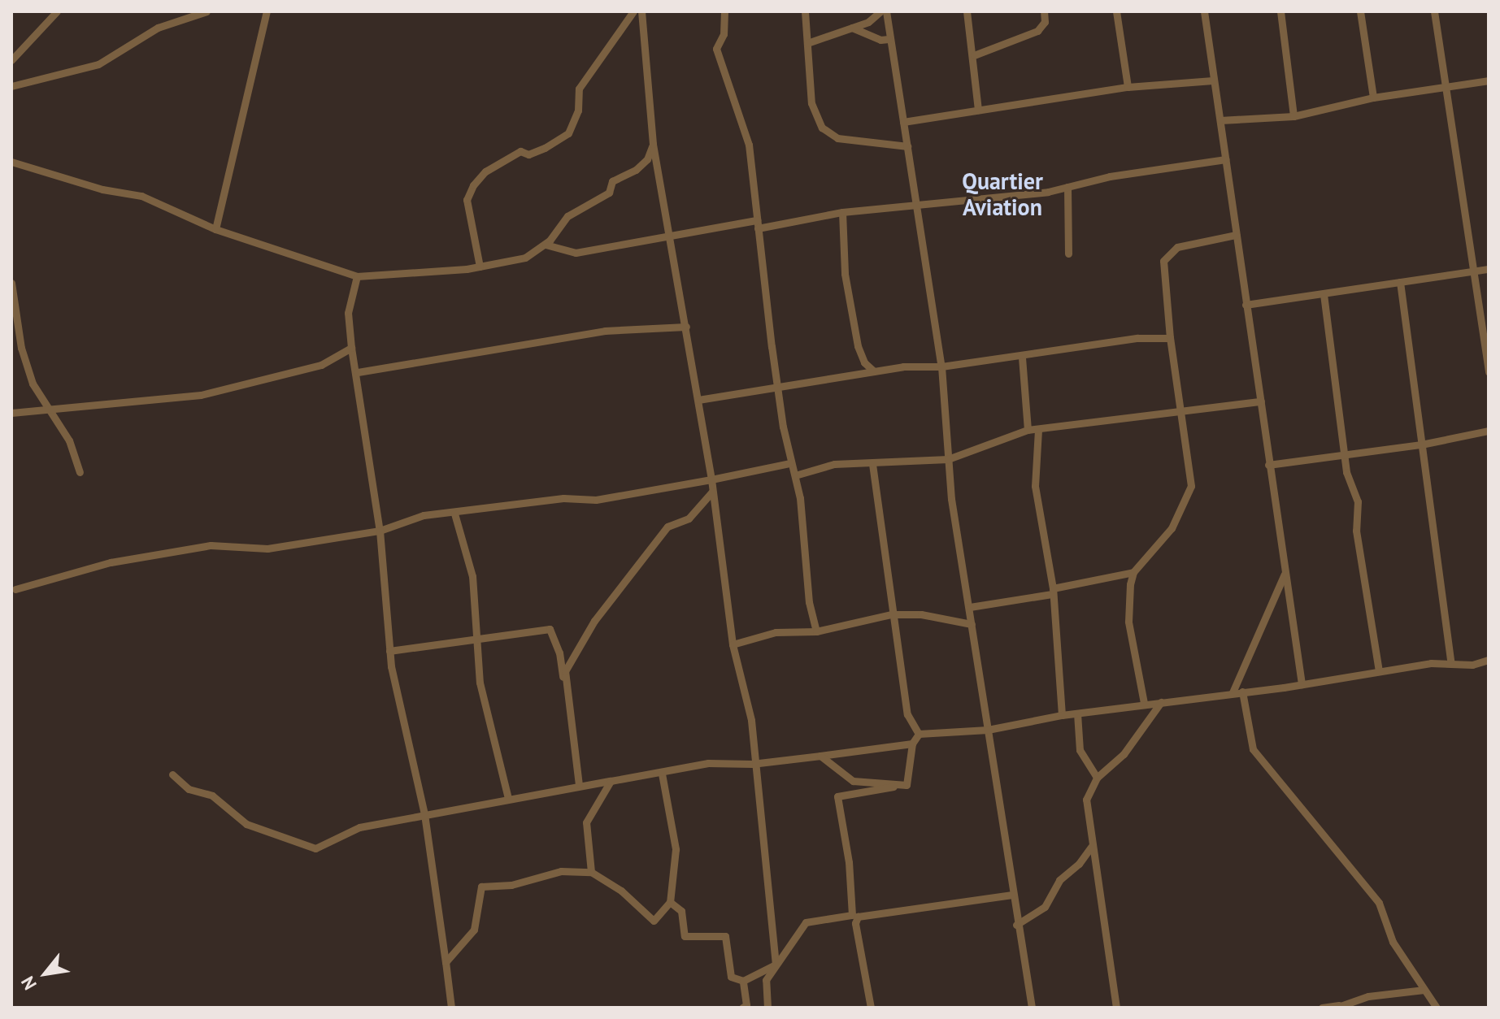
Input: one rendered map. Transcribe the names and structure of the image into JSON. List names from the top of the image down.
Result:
{
  "districts": ["Quartier Aviation"],
  "north": "bottom left"
}
